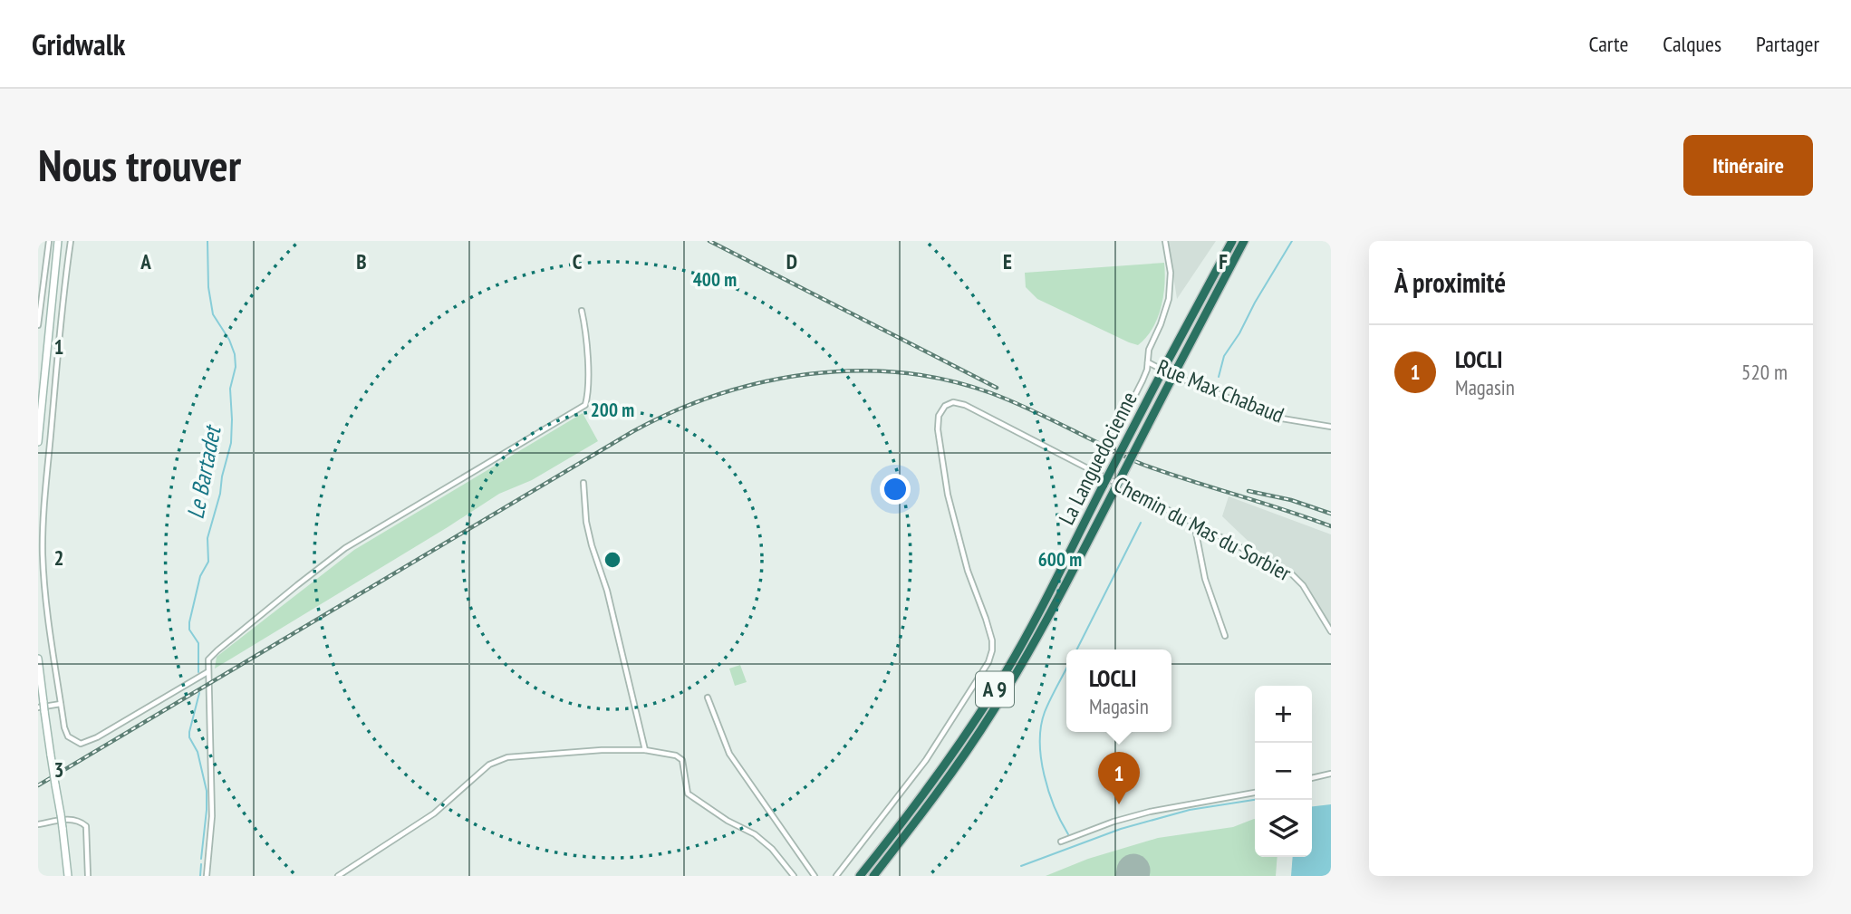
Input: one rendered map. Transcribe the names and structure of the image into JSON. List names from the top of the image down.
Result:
{
  "streets": {
    "highway": ["La Languedocienne", "A 9"],
    "street": ["Rue Max Chabaud", "Chemin du Mas du Sorbier"]
  },
  "crossings": [
    ["Rue Max Chabaud", "Chemin du Mas du Sorbier"]
  ],
  "water": ["Le Bartadet"],
  "page": {
    "header": "Gridwalk",
    "nav": ["Carte", "Calques", "Partager"],
    "buttons": "Itinéraire",
    "title": "Nous trouver",
    "heading": "À proximité",
    "list": [
      {
        "mark": "1",
        "name": "LOCLI",
        "note": "Magasin",
        "value": "520 m"
      }
    ],
    "popup": ["LOCLI", "Magasin"],
    "map_buttons": ["+", "−"],
    "pins": "1"
  },
  "grid": {
    "columns": [
      "A",
      "B",
      "C",
      "D",
      "E",
      "F"
    ],
    "rows": ["1", "2", "3"]
  },
  "rings": ["400 m", "200 m", "600 m"]
}
